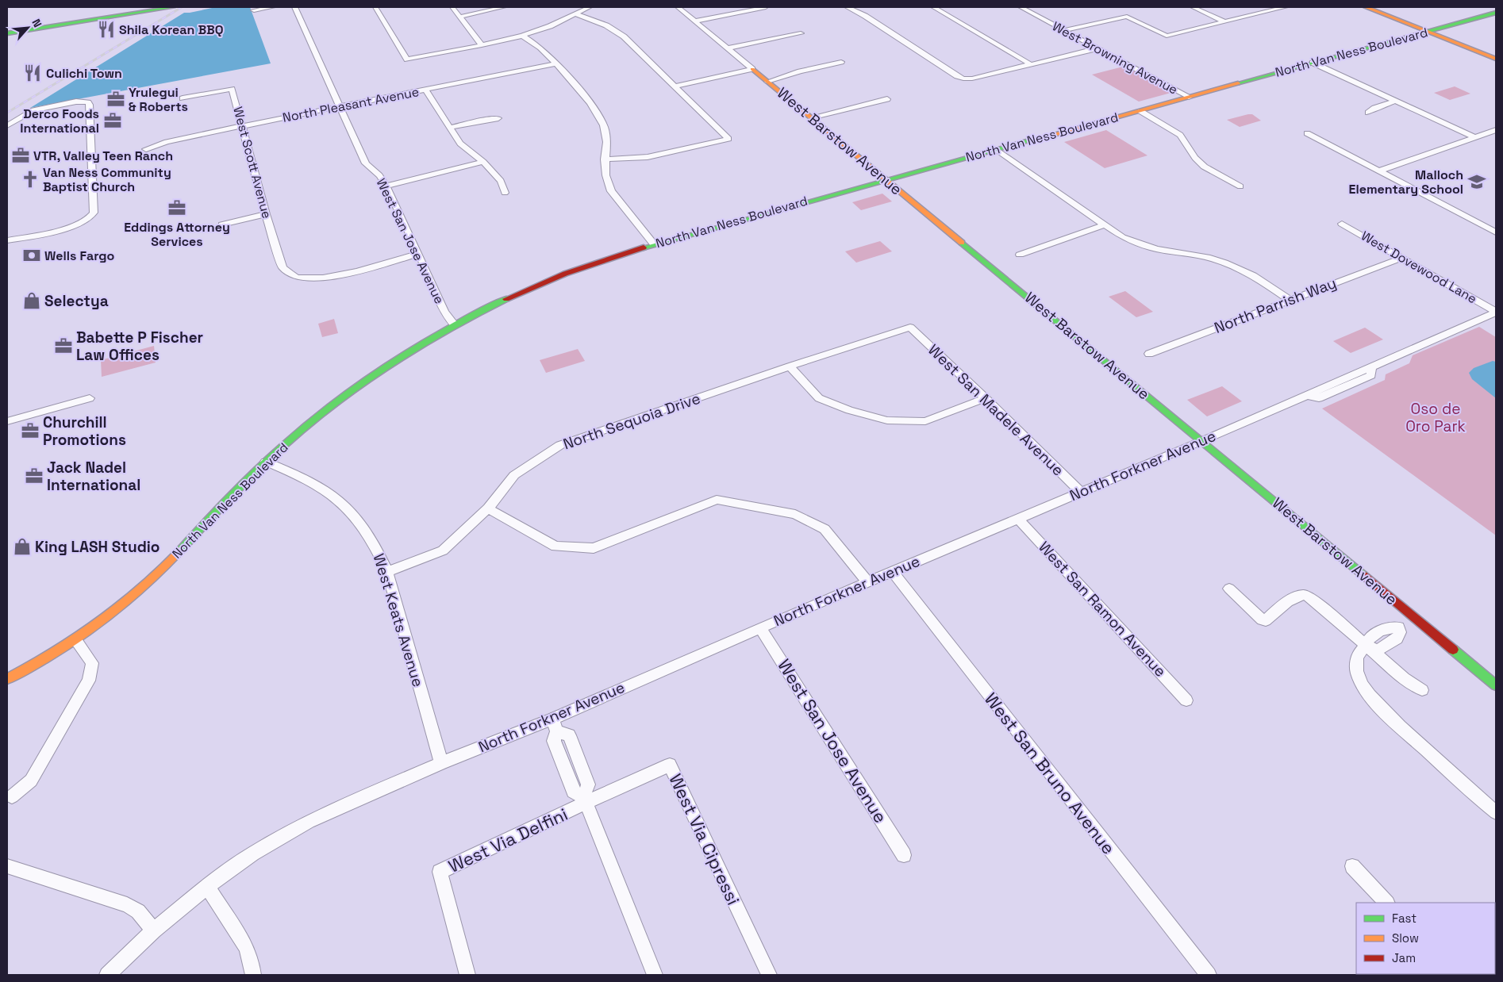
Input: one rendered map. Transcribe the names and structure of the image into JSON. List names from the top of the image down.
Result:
{
  "streets": {
    "street": [
      "North Van Ness Boulevard",
      "West Browning Avenue",
      "North Pleasant Avenue",
      "West Barstow Avenue",
      "West Scott Avenue",
      "West San Jose Avenue",
      "West Dovewood Lane",
      "North Parrish Way",
      "West San Madele Avenue",
      "North Sequoia Drive",
      "North Forkner Avenue",
      "West San Ramon Avenue",
      "West Keats Avenue",
      "West San Bruno Avenue",
      "West Via Cipressi",
      "West Via Delfini"
    ]
  },
  "crossings": [
    ["North Van Ness Boulevard", "West Browning Avenue"],
    ["North Van Ness Boulevard", "West Barstow Avenue"],
    ["North Van Ness Boulevard", "West San Jose Avenue"],
    ["North Van Ness Boulevard", "West Keats Avenue"],
    ["North Pleasant Avenue", "West Scott Avenue"],
    ["North Pleasant Avenue", "West San Jose Avenue"],
    ["West Barstow Avenue", "North Forkner Avenue"],
    ["West Scott Avenue", "West San Jose Avenue"],
    ["West San Jose Avenue", "North Forkner Avenue"],
    ["West Dovewood Lane", "North Parrish Way"],
    ["West Dovewood Lane", "North Forkner Avenue"],
    ["West San Madele Avenue", "North Sequoia Drive"],
    ["West San Madele Avenue", "North Forkner Avenue"],
    ["North Sequoia Drive", "West Keats Avenue"],
    ["North Forkner Avenue", "West San Ramon Avenue"],
    ["North Forkner Avenue", "West Keats Avenue"],
    ["North Forkner Avenue", "West San Bruno Avenue"],
    ["West Via Cipressi", "West Via Delfini"]
  ],
  "parks": ["Oso de Oro Park"],
  "places": {
    "restaurant": ["Shila Korean BBQ", "Culichi Town"],
    "office": [
      "Yrulegui & Roberts",
      "Derco Foods International",
      "VTR, Valley Teen Ranch",
      "Eddings Attorney Services",
      "Babette P Fischer Law Offices",
      "Churchill Promotions",
      "Jack Nadel International"
    ],
    "church": ["Van Ness Community Baptist Church"],
    "school or university": ["Malloch Elementary School"],
    "bank": ["Wells Fargo"],
    "shop": ["Selectya", "King LASH Studio"]
  },
  "legend": ["Fast", "Slow", "Jam"],
  "north": "top right"
}
